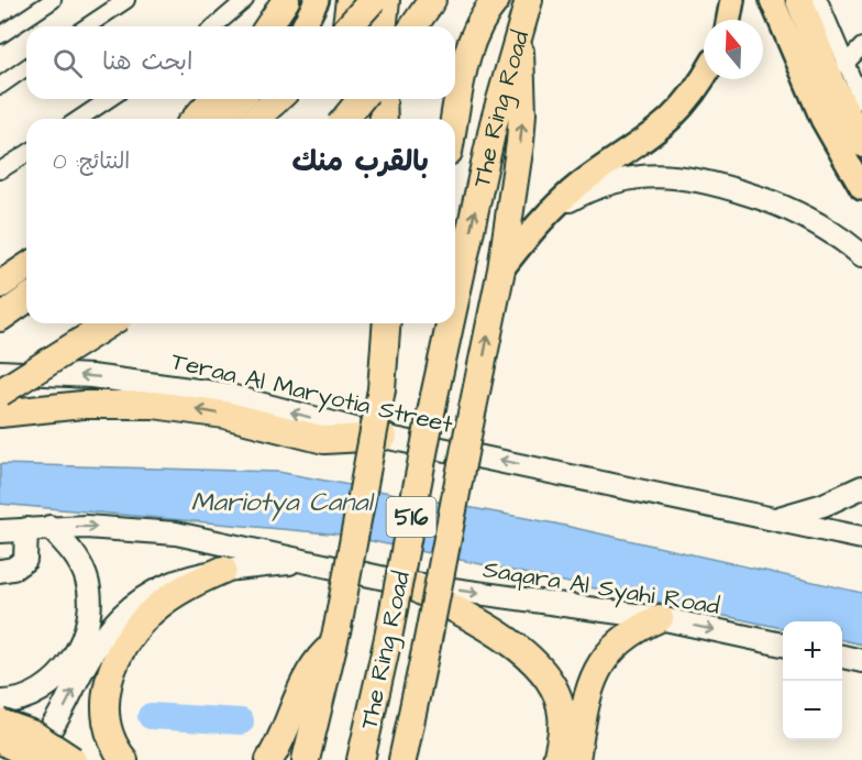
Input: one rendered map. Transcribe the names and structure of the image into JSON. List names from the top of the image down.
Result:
{
  "streets": {
    "highway": ["The Ring Road", "516"],
    "main road": ["Teraa Al Maryotia Street", "Saqara Al Syahi Road"]
  },
  "one_way": ["Saqara Al Syahi Road"],
  "water": ["Mariotya Canal"],
  "north": "top",
  "page": {
    "search": "ابحث هنا",
    "heading": ["بالقرب منك", "النتائج: 0"],
    "map_buttons": ["+", "−"]
  }
}
